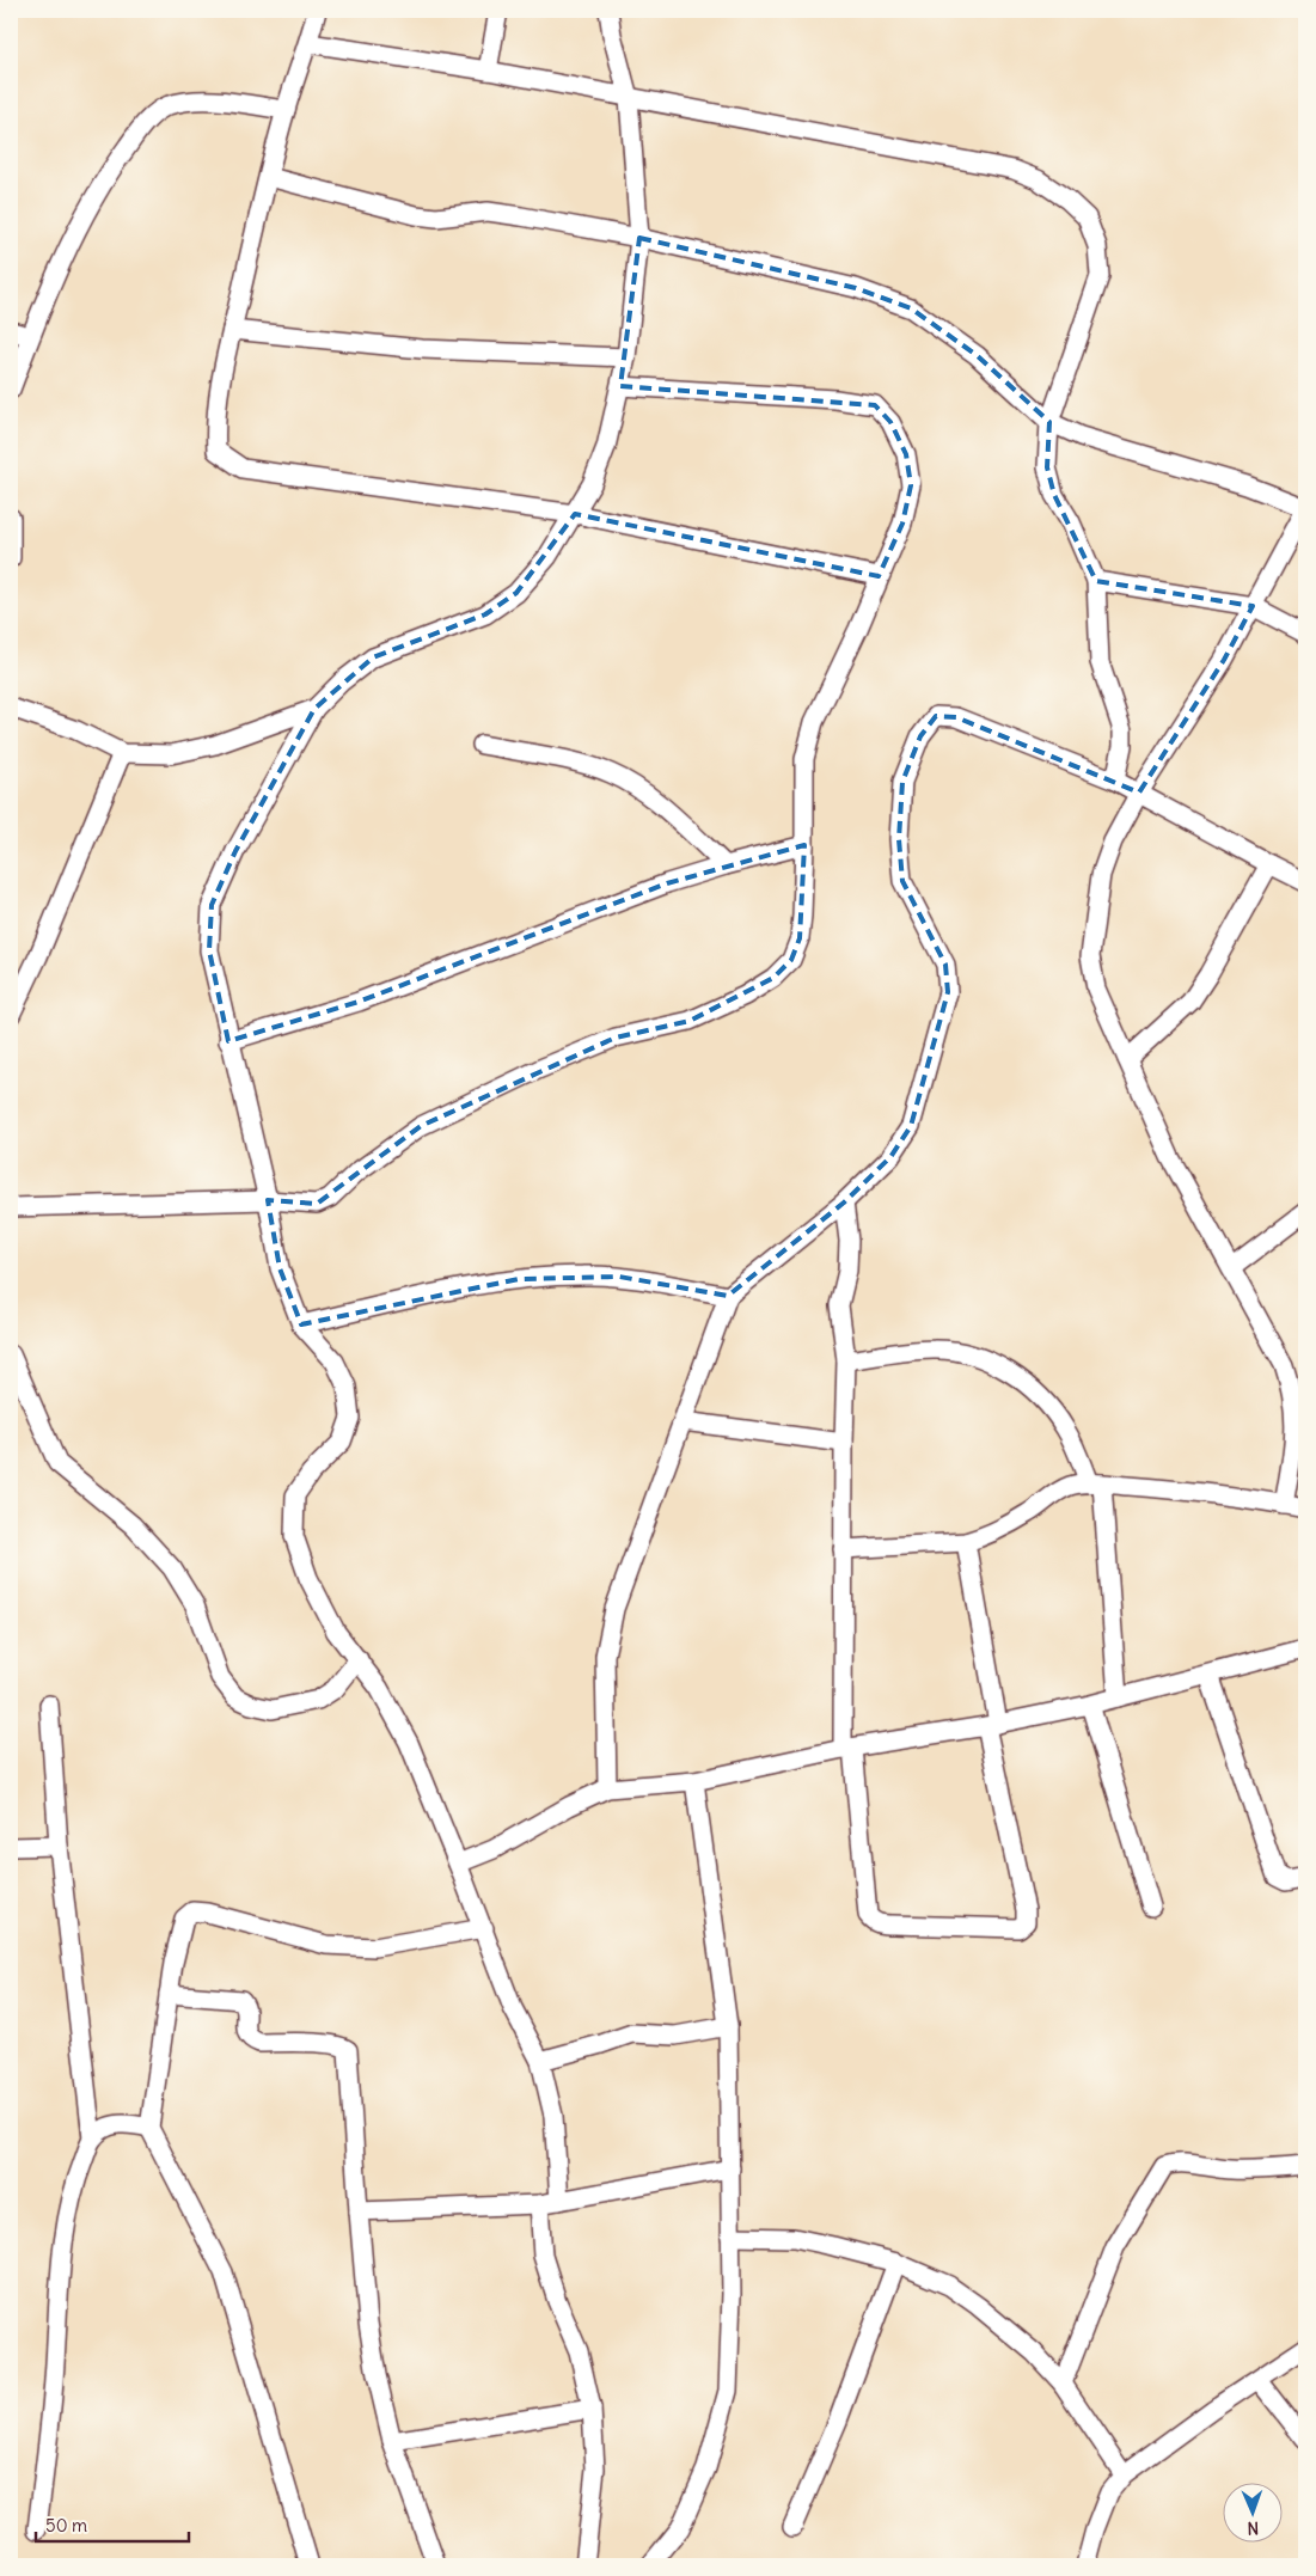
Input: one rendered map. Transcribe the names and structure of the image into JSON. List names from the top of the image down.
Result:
{
  "scale_bar": "50 m",
  "north": "bottom"
}
